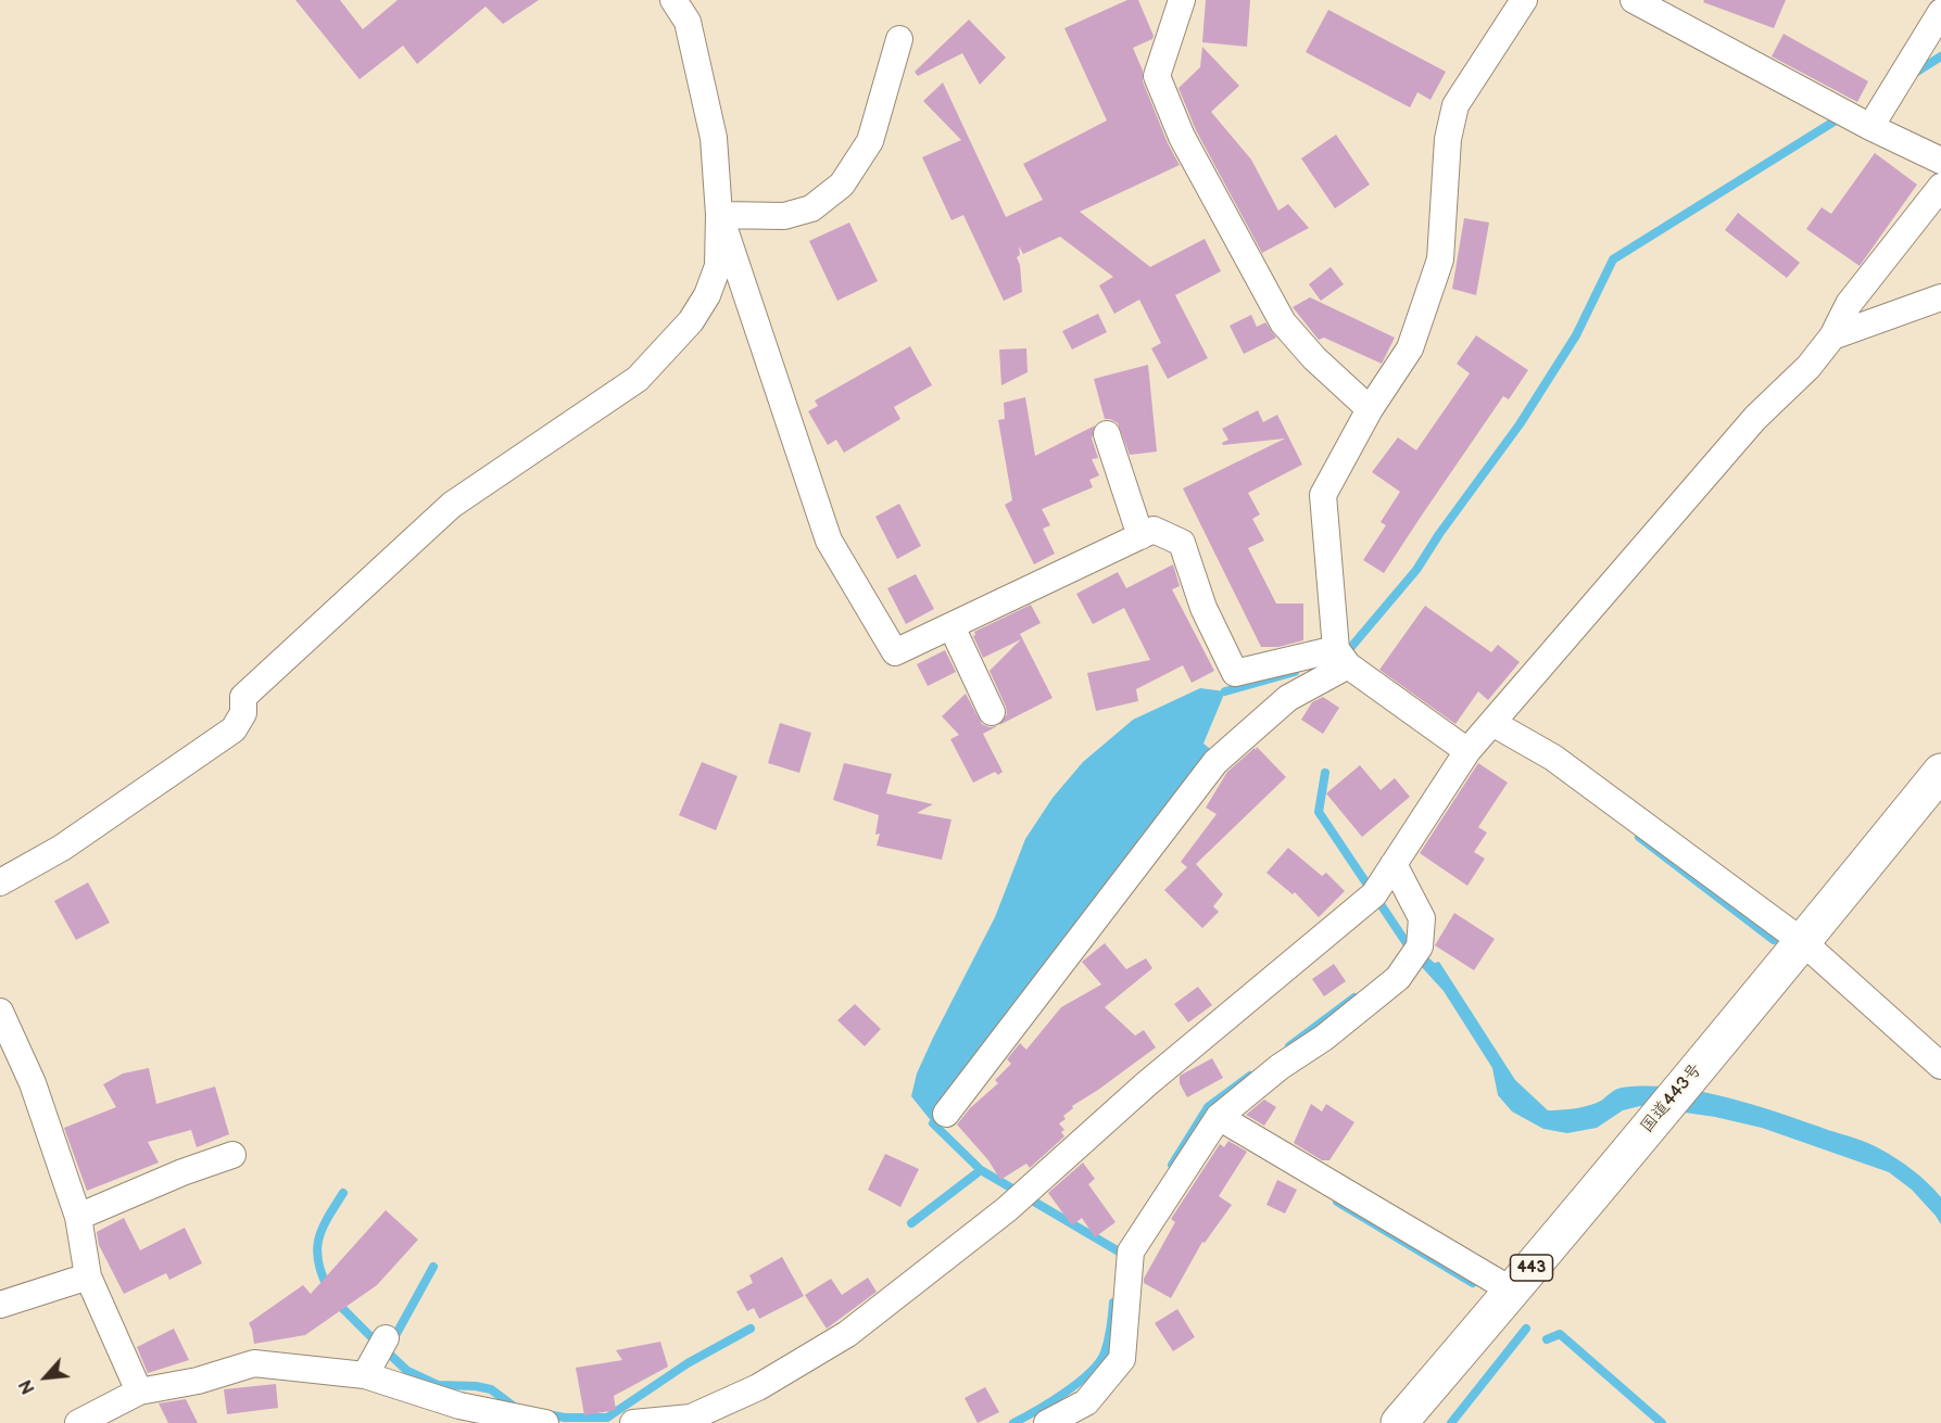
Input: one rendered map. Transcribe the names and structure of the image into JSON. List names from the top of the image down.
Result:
{
  "streets": {
    "highway": ["国道443号", "443"]
  },
  "north": "bottom left"
}
